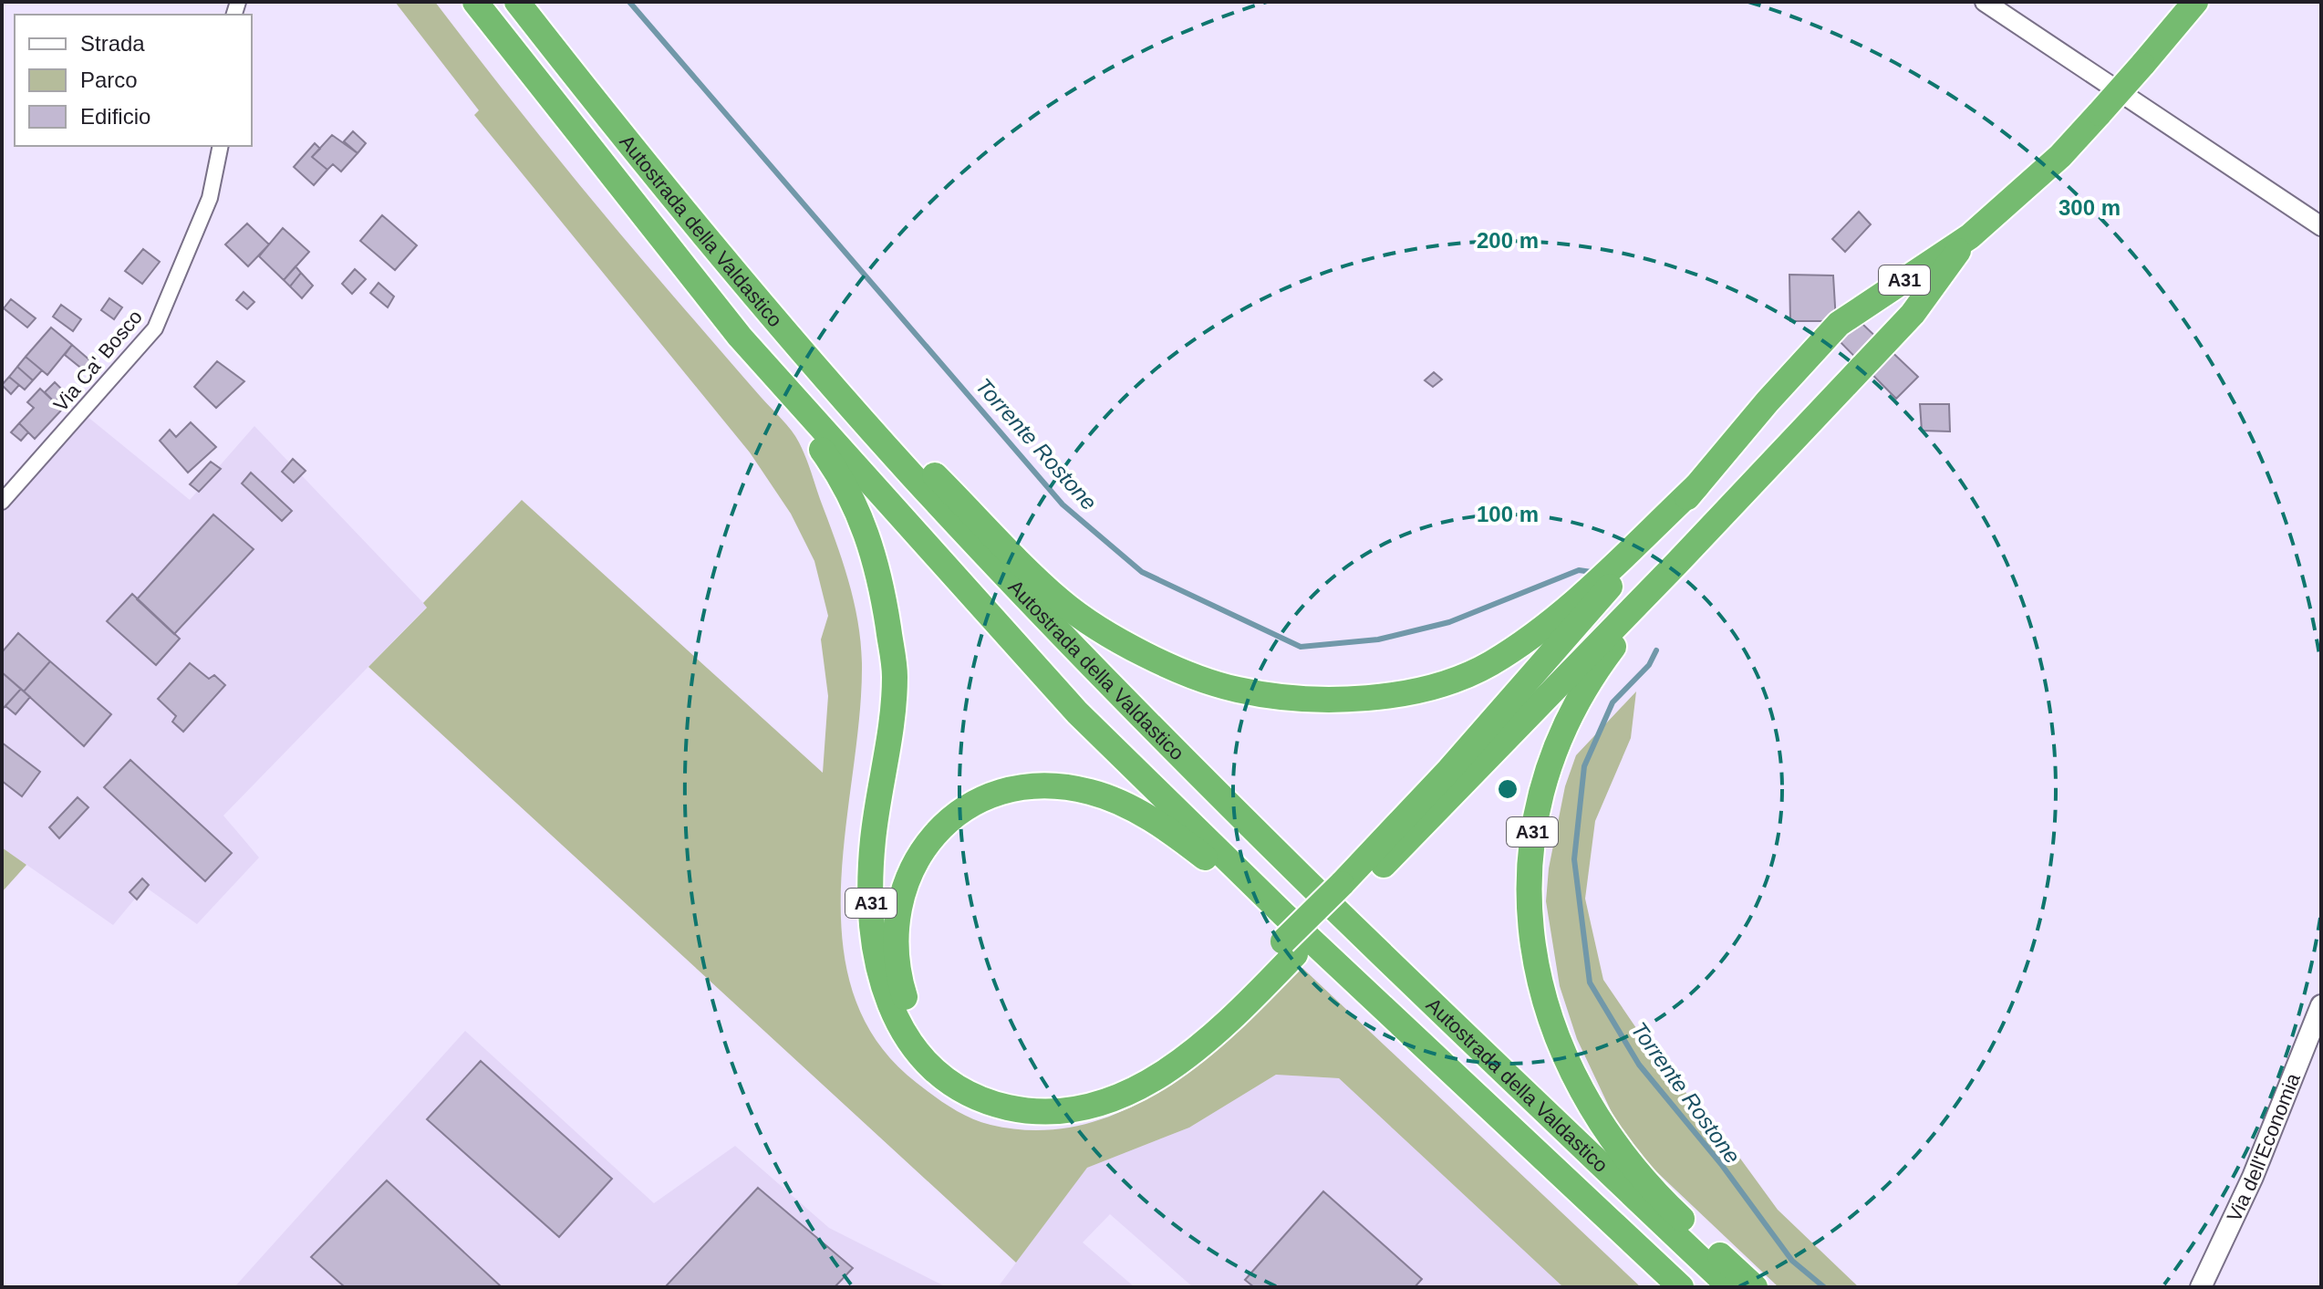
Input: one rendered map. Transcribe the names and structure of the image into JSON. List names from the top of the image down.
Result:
{
  "streets": {
    "highway": ["Autostrada della Valdastico", "A31"],
    "main road": ["Via dell'Economia"],
    "street": ["Via Ca' Bosco"]
  },
  "crossings": [
    ["Autostrada della Valdastico", "A31"]
  ],
  "water": ["Torrente Rostone"],
  "legend": ["Strada", "Parco", "Edificio"],
  "rings": ["300 m", "200 m", "100 m"]
}
